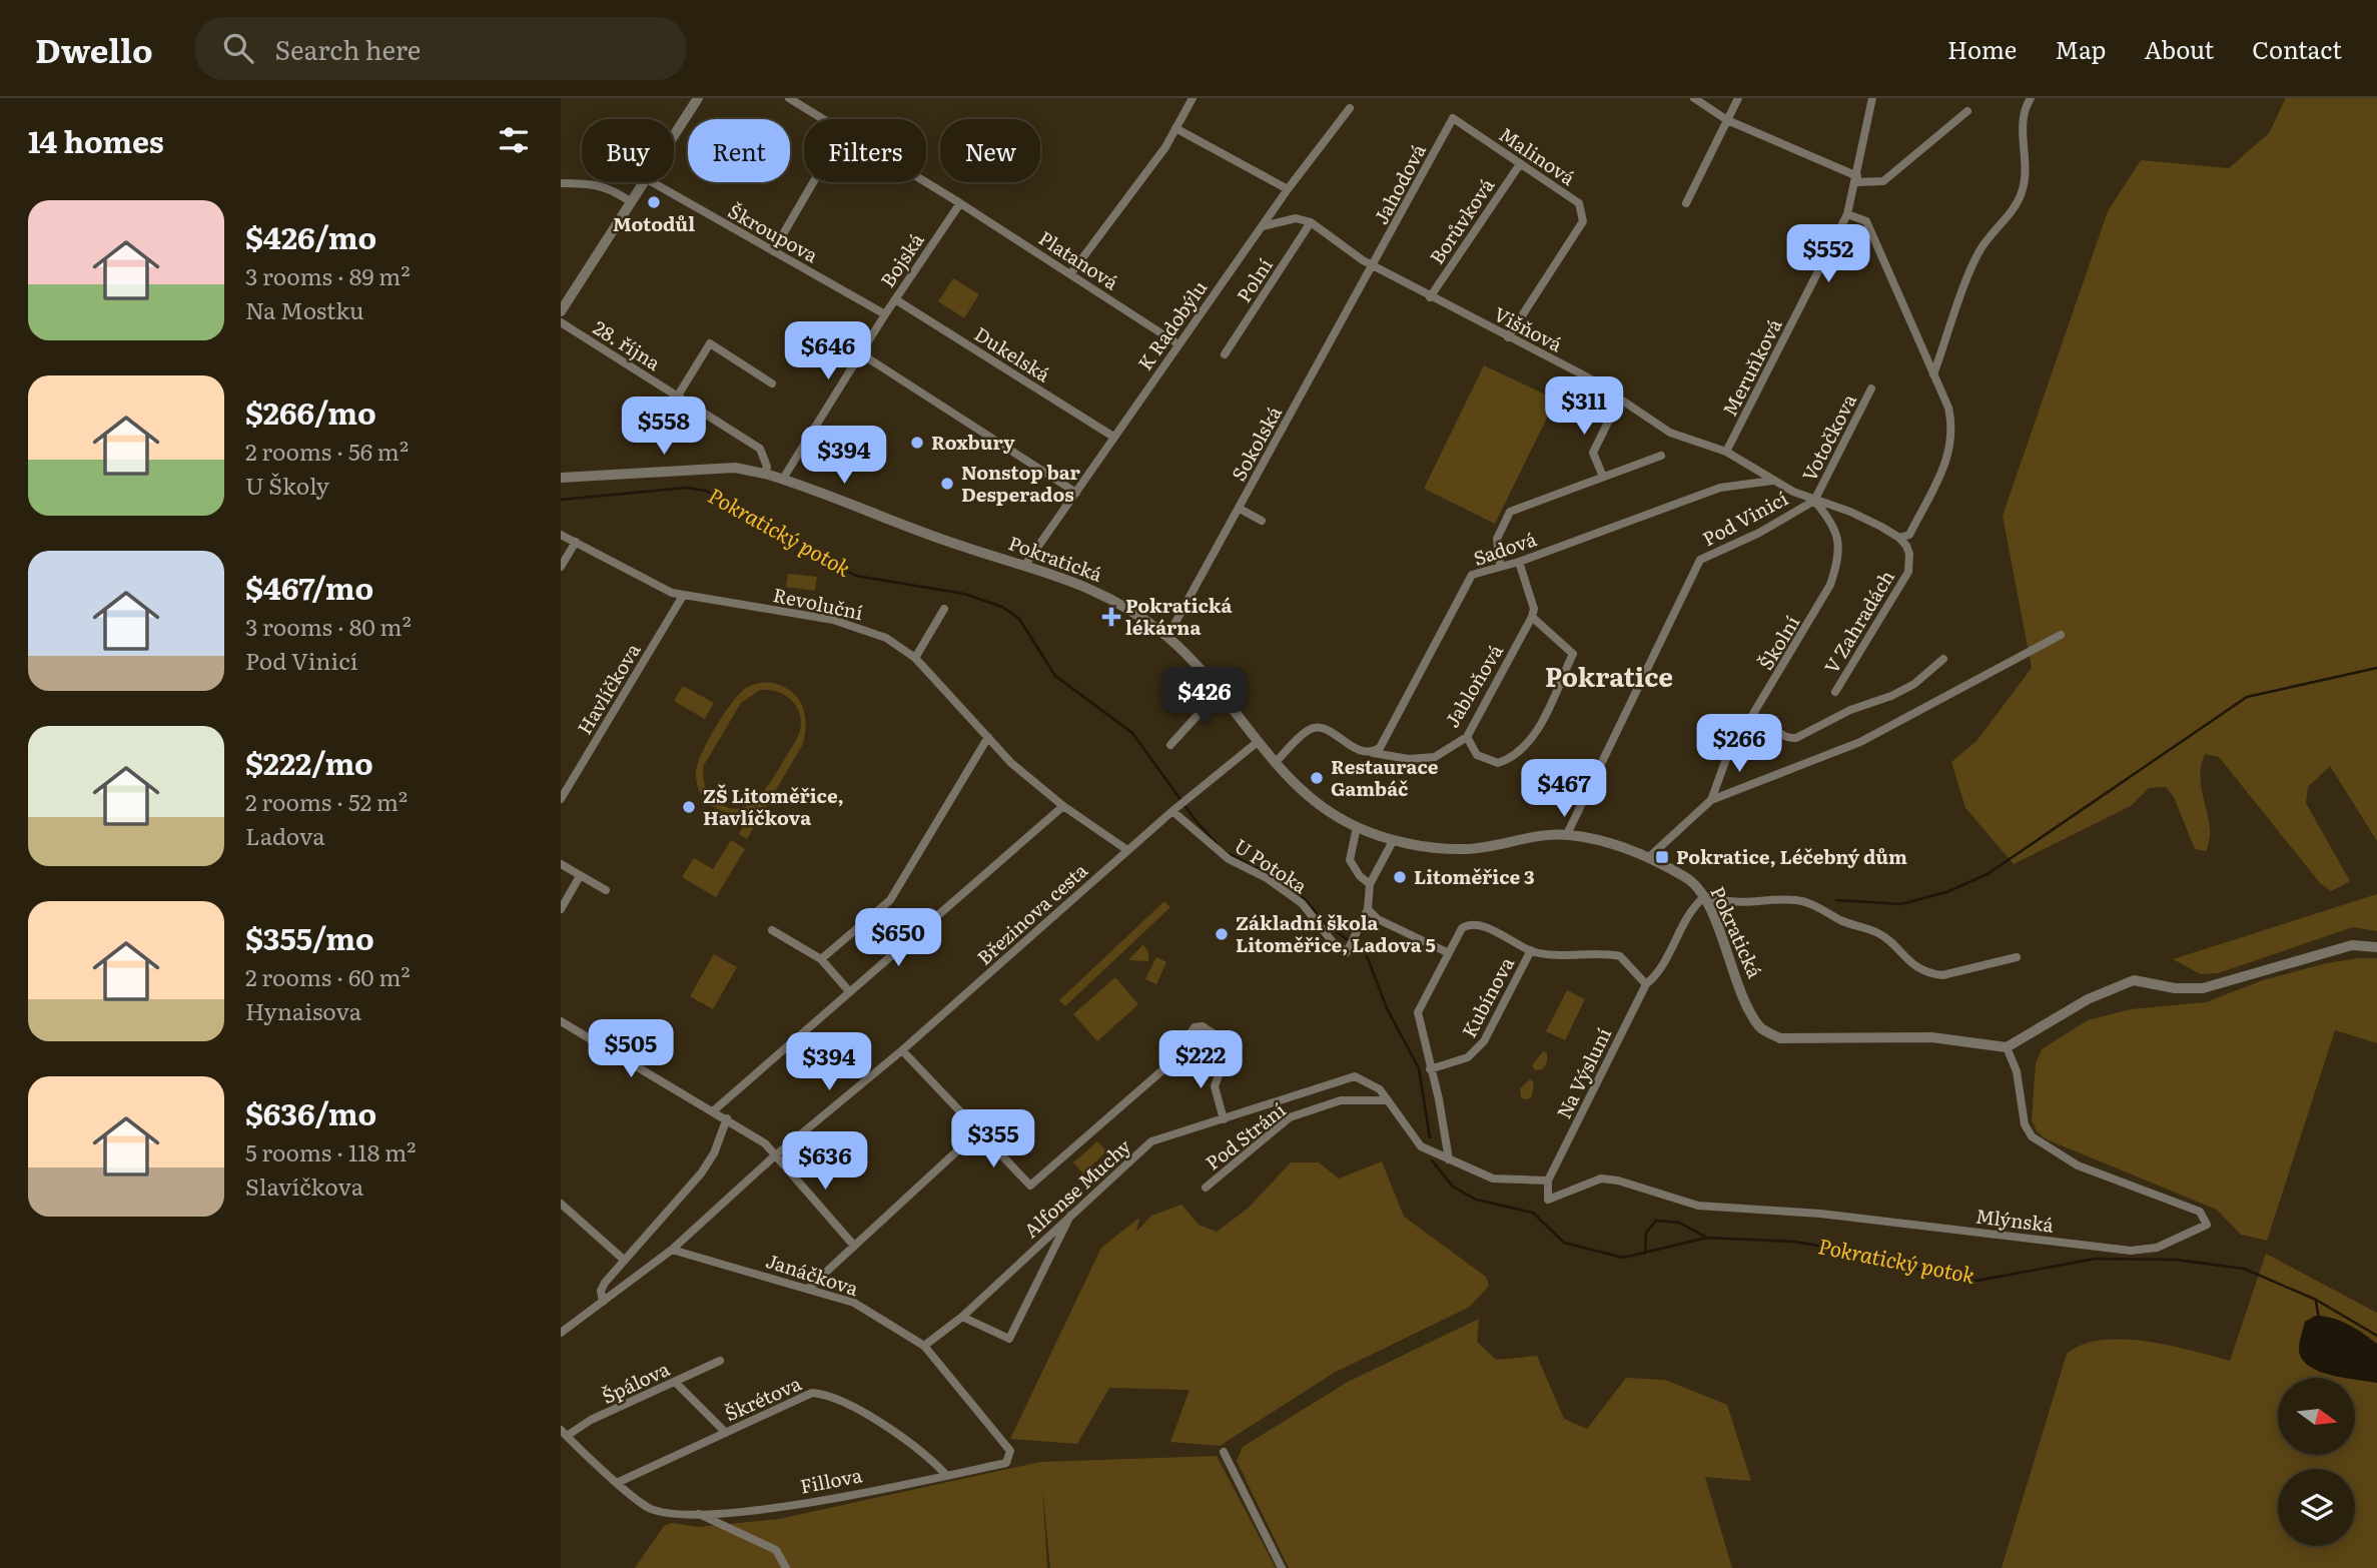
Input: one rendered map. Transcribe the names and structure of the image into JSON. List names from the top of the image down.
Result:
{
  "streets": {
    "street": [
      "Malinová",
      "Jahodová",
      "Borůvková",
      "Škroupova",
      "Bojská",
      "Platanová",
      "Polní",
      "K Radobýlu",
      "Višňová",
      "28. října",
      "Dukelská",
      "Meruňková",
      "Votočkova",
      "Sokolská",
      "Pod Vinicí",
      "Sadová",
      "Pokratická",
      "Revoluční",
      "V Zahradách",
      "Školní",
      "Jabloňová",
      "Havlíčkova",
      "U Potoka",
      "Březinova cesta",
      "Kubínova",
      "Na Výsluní",
      "Pod Strání",
      "Alfonse Muchy",
      "Mlýnská",
      "Janáčkova",
      "Špálova",
      "Škrétova",
      "Fillova"
    ]
  },
  "crossings": [
    ["Malinová", "Jahodová"],
    ["Malinová", "Borůvková"],
    ["Malinová", "Višňová"],
    ["Jahodová", "Višňová"],
    ["Jahodová", "Sokolská"],
    ["Borůvková", "Višňová"],
    ["Škroupova", "Bojská"],
    ["Bojská", "Platanová"],
    ["Bojská", "Dukelská"],
    ["Bojská", "Pokratická"],
    ["Platanová", "K Radobýlu"],
    ["Polní", "Višňová"],
    ["K Radobýlu", "Dukelská"],
    ["K Radobýlu", "Pokratická"],
    ["Višňová", "Meruňková"],
    ["Višňová", "Votočkova"],
    ["Višňová", "Sokolská"],
    ["Višňová", "Pod Vinicí"],
    ["Višňová", "Sadová"],
    ["Višňová", "Školní"],
    ["28. října", "Pokratická"],
    ["Votočkova", "Pod Vinicí"],
    ["Votočkova", "Školní"],
    ["Sokolská", "Pokratická"],
    ["Pod Vinicí", "Pokratická"],
    ["Pod Vinicí", "Školní"],
    ["Sadová", "Jabloňová"],
    ["Pokratická", "Březinova cesta"],
    ["Pokratická", "Na Výsluní"],
    ["Pokratická", "Mlýnská"],
    ["Revoluční", "Havlíčkova"],
    ["Revoluční", "Březinova cesta"],
    ["U Potoka", "Březinova cesta"],
    ["Březinova cesta", "Janáčkova"],
    ["Na Výsluní", "Mlýnská"],
    ["Pod Strání", "Alfonse Muchy"],
    ["Alfonse Muchy", "Janáčkova"],
    ["Janáčkova", "Fillova"],
    ["Špálova", "Škrétova"],
    ["Špálova", "Fillova"],
    ["Škrétova", "Fillova"]
  ],
  "districts": ["Pokratice"],
  "water": ["Pokratický potok"],
  "places": {
    "other": [
      "Motodůl",
      "Roxbury",
      "Nonstop bar Desperados",
      "Restaurace Gambáč",
      "ZŠ Litoměřice, Havlíčkova",
      "Litoměřice 3",
      "Základní škola Litoměřice, Ladova 5"
    ],
    "health": ["Pokratická lékárna"],
    "transit": ["Pokratice, Léčebný dům"]
  },
  "north": "right",
  "page": {
    "header": "Dwello",
    "search": "Search here",
    "nav": [
      "Home",
      "Map",
      "About",
      "Contact"
    ],
    "heading": "14 homes",
    "chip": [
      "Buy",
      "Rent",
      "Filters",
      "New"
    ],
    "list": [
      {
        "name": "$426/mo",
        "note": "3 rooms · 89 m² · Na Mostku"
      },
      {
        "name": "$266/mo",
        "note": "2 rooms · 56 m² · U Školy"
      },
      {
        "name": "$467/mo",
        "note": "3 rooms · 80 m² · Pod Vinicí"
      },
      {
        "name": "$222/mo",
        "note": "2 rooms · 52 m² · Ladova"
      },
      {
        "name": "$355/mo",
        "note": "2 rooms · 60 m² · Hynaisova"
      },
      {
        "name": "$636/mo",
        "note": "5 rooms · 118 m² · Slavíčkova"
      }
    ],
    "price": [
      "$552",
      "$646",
      "$311",
      "$558",
      "$394",
      "$426",
      "$266",
      "$467",
      "$650",
      "$505",
      "$222",
      "$394",
      "$355",
      "$636"
    ]
  }
}
